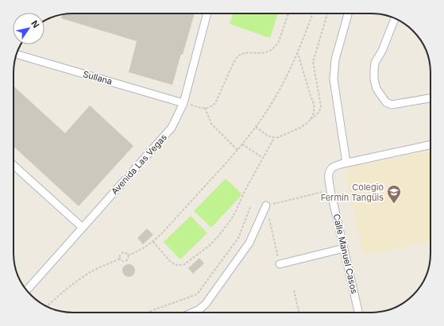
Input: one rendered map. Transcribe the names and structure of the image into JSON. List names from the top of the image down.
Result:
{
  "streets": {
    "street": ["Sullana", "Avenida Las Vegas", "Calle Manuel Casos"]
  },
  "crossings": [
    ["Sullana", "Avenida Las Vegas"]
  ],
  "places": {
    "school or university": ["Colegio Fermín Tangüis"]
  },
  "north": "top right"
}
